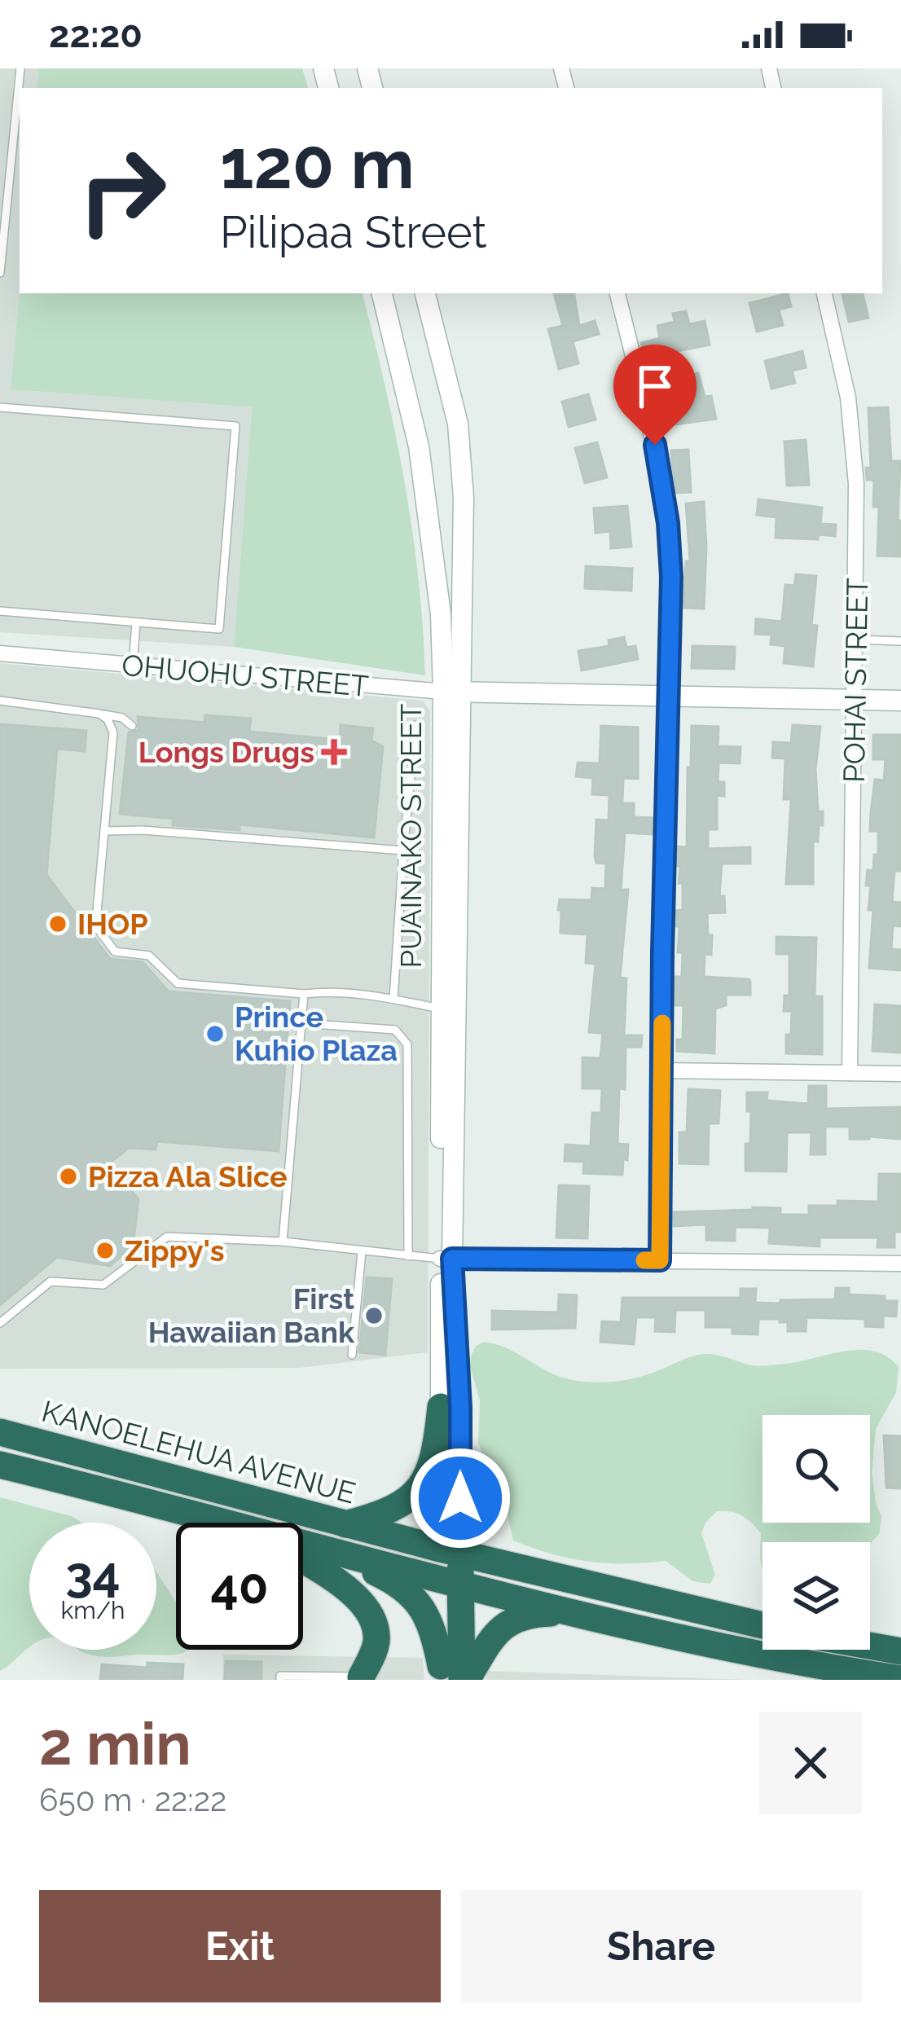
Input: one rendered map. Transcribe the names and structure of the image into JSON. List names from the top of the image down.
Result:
{
  "streets": {
    "highway": ["PUAINAKO STREET", "KANOELEHUA AVENUE"],
    "street": ["OHUOHU STREET", "POHAI STREET"]
  },
  "crossings": [
    ["OHUOHU STREET", "POHAI STREET"],
    ["OHUOHU STREET", "PUAINAKO STREET"],
    ["PUAINAKO STREET", "KANOELEHUA AVENUE"]
  ],
  "places": {
    "health": ["Longs Drugs"],
    "other": [
      "IHOP",
      "Prince Kuhio Plaza",
      "Pizza Ala Slice",
      "Zippy's",
      "First Hawaiian Bank"
    ]
  },
  "page": {
    "status": "22:20",
    "turn": ["120 m", "Pilipaa Street"],
    "speed": "34 km/h",
    "limit": "40",
    "heading": ["2 min", "650 m · 22:22"],
    "buttons": ["Exit", "Share"]
  }
}
